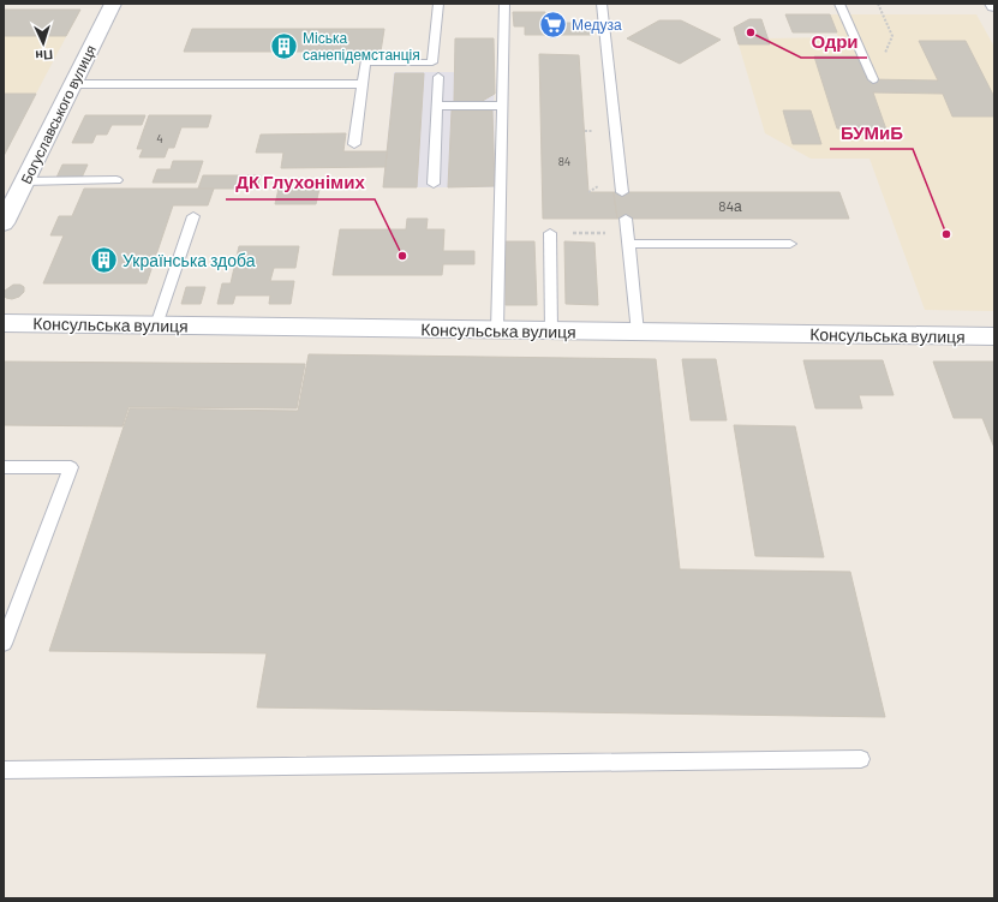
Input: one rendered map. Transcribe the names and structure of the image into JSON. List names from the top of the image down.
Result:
{
  "streets": {
    "street": ["Богуславського вулиця", "Консульська вулиця"]
  },
  "places": {
    "supermarket": ["Медуза"],
    "other": ["Одри", "БУМиБ", "ДК Глухонімих"],
    "building": ["Міська санепідемстанція", "Українська здоба"]
  },
  "house_numbers": ["4", "84", "84а"],
  "north": "bottom"
}
